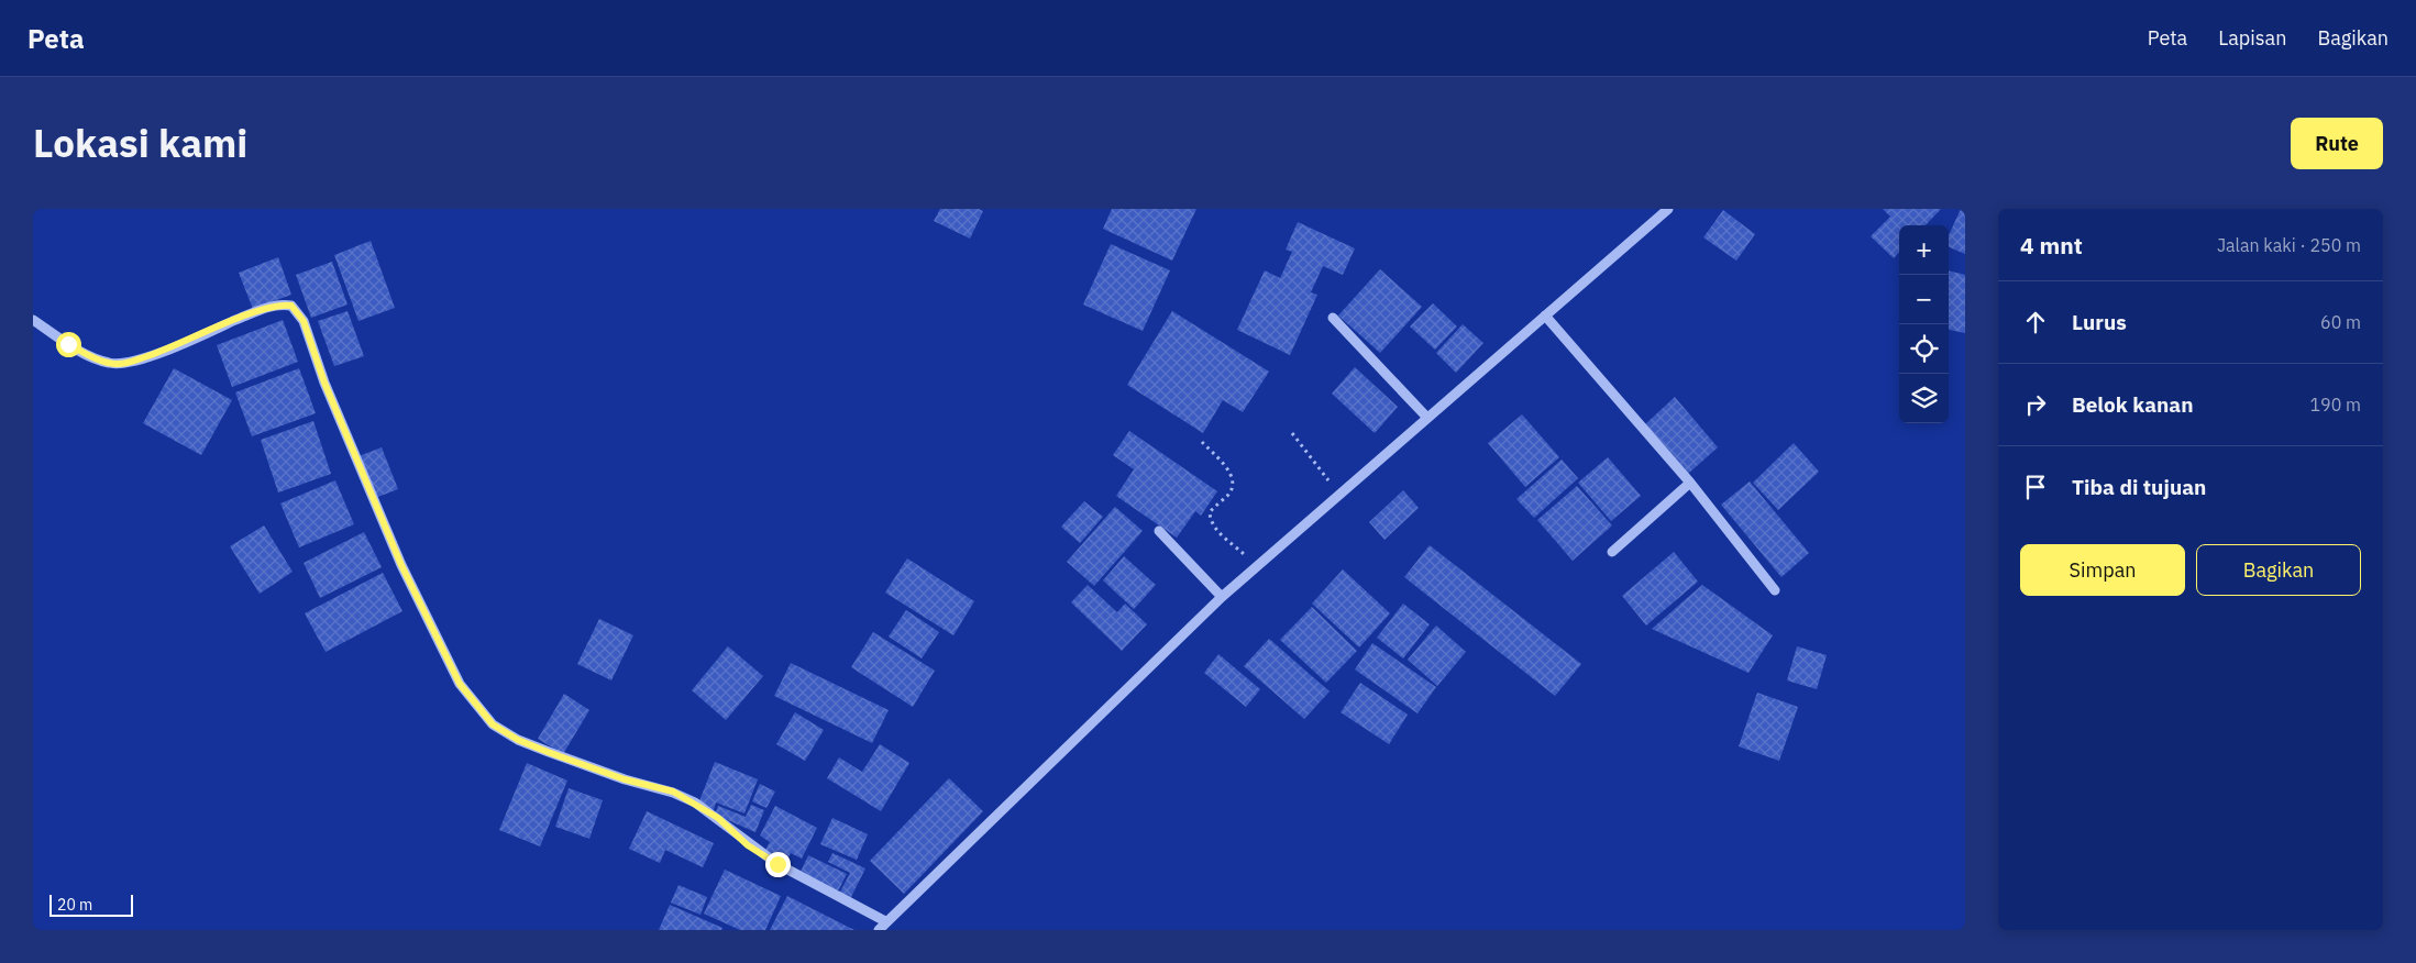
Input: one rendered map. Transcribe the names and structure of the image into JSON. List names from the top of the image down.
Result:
{
  "scale_bar": "20 m",
  "page": {
    "header": "Peta",
    "nav": ["Peta", "Lapisan", "Bagikan"],
    "title": "Lokasi kami",
    "buttons": [
      "Rute",
      ["Simpan", "Bagikan"]
    ],
    "heading": ["4 mnt", "Jalan kaki · 250 m"],
    "map_buttons": ["+", "−"],
    "list": [
      ["Lurus", "60 m"],
      ["Belok kanan", "190 m"],
      "Tiba di tujuan"
    ],
    "scale": "20 m"
  }
}
